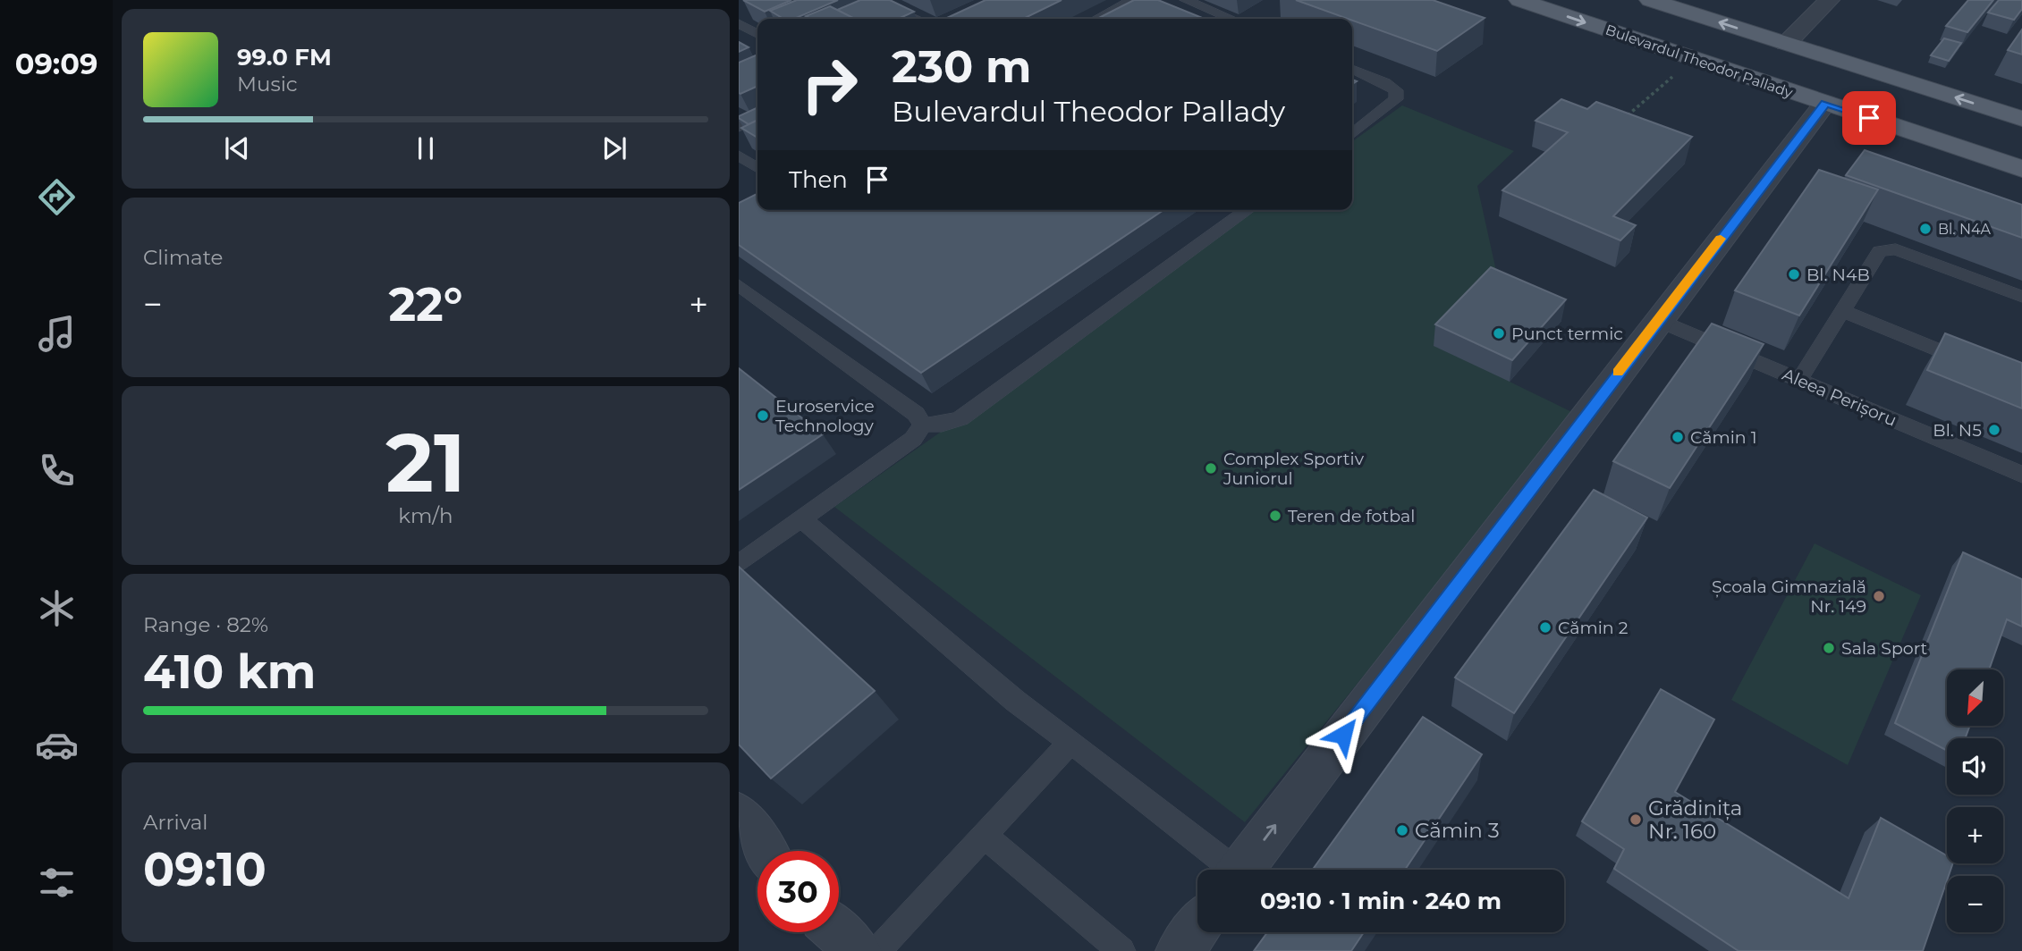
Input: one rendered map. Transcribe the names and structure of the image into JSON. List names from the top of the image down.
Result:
{
  "streets": {
    "main road": ["Bulevardul Theodor Pallady"],
    "lane": ["Aleea Perișoru"]
  },
  "places": [
    "Bl. N4A",
    "Bl. N4B",
    "Punct termic",
    "Euroservice Technology",
    "Bl. N5",
    "Cămin 1",
    "Complex Sportiv Juniorul",
    "Teren de fotbal",
    "Școala Gimnazială Nr. 149",
    "Cămin 2",
    "Sala Sport",
    "Grădinița Nr. 160",
    "Cămin 3"
  ],
  "north": "bottom left",
  "page": {
    "tabs": "09:09",
    "turn": ["230 m", "Bulevardul Theodor Pallady"],
    "song": ["99.0 FM", "Music"],
    "then": "Then",
    "tile": [
      "Climate",
      ["21", "km/h"],
      ["Range · 82%", "410 km"],
      ["Arrival", "09:10"]
    ],
    "heat": ["−", "22°", "+"],
    "map_buttons": ["+", "−"],
    "limit": "30",
    "trip": "09:10 · 1 min · 240 m"
  }
}
